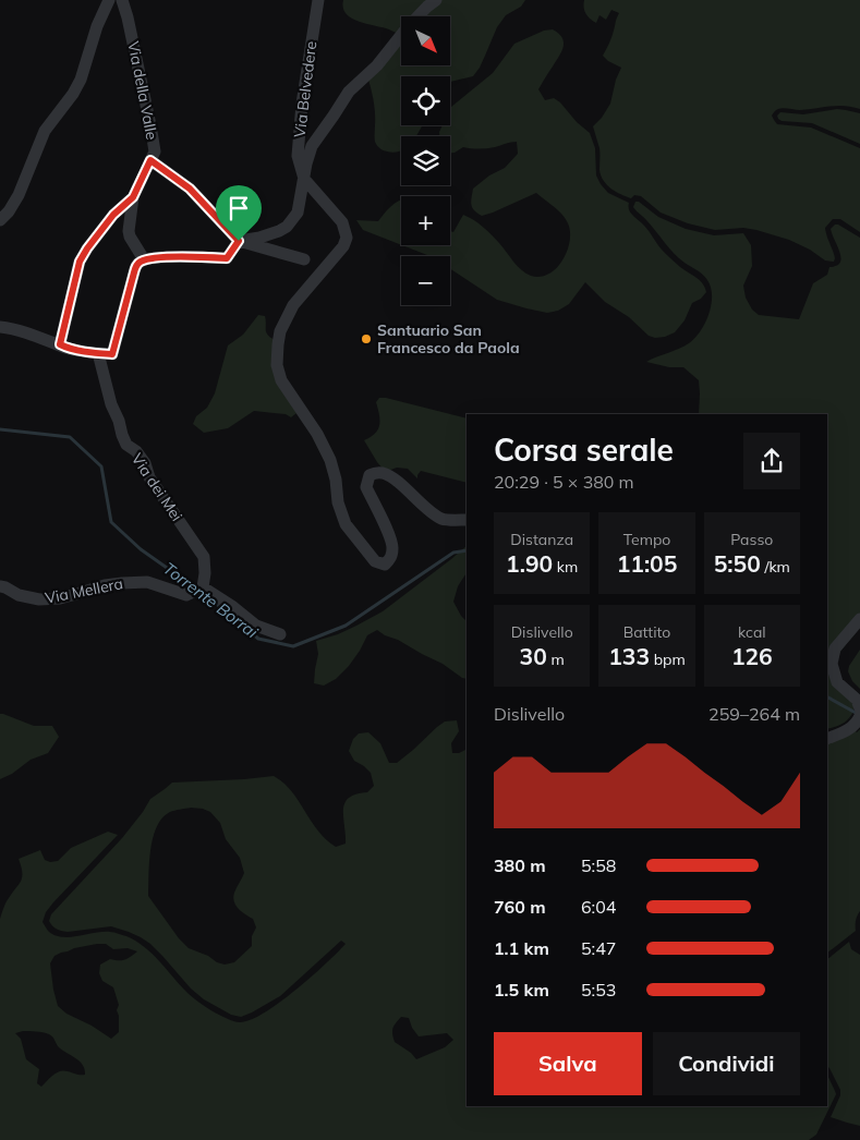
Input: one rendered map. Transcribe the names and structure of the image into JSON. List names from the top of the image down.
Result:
{
  "streets": {
    "street": [
      "Via Belvedere",
      "Via della Valle",
      "Via dei Mei",
      "Via Mellera"
    ]
  },
  "crossings": [
    ["Via dei Mei", "Via Mellera"]
  ],
  "water": ["Torrente Borrai"],
  "places": ["Santuario San Francesco da Paola"],
  "north": "bottom right",
  "page": {
    "map_buttons": ["+", "−"],
    "heading": ["Corsa serale", "20:29 · 5 × 380 m"],
    "stats": [
      ["Distanza", "1.90 km"],
      ["Tempo", "11:05"],
      ["Passo", "5:50 /km"],
      ["Dislivello", "30 m"],
      ["Battito", "133 bpm"],
      ["kcal", "126"]
    ],
    "chart": ["Dislivello", "259–264 m"],
    "list": [
      {
        "name": "380 m",
        "note": "5:58"
      },
      {
        "name": "760 m",
        "note": "6:04"
      },
      {
        "name": "1.1 km",
        "note": "5:47"
      },
      {
        "name": "1.5 km",
        "note": "5:53"
      }
    ],
    "buttons": ["Salva", "Condividi"]
  }
}
